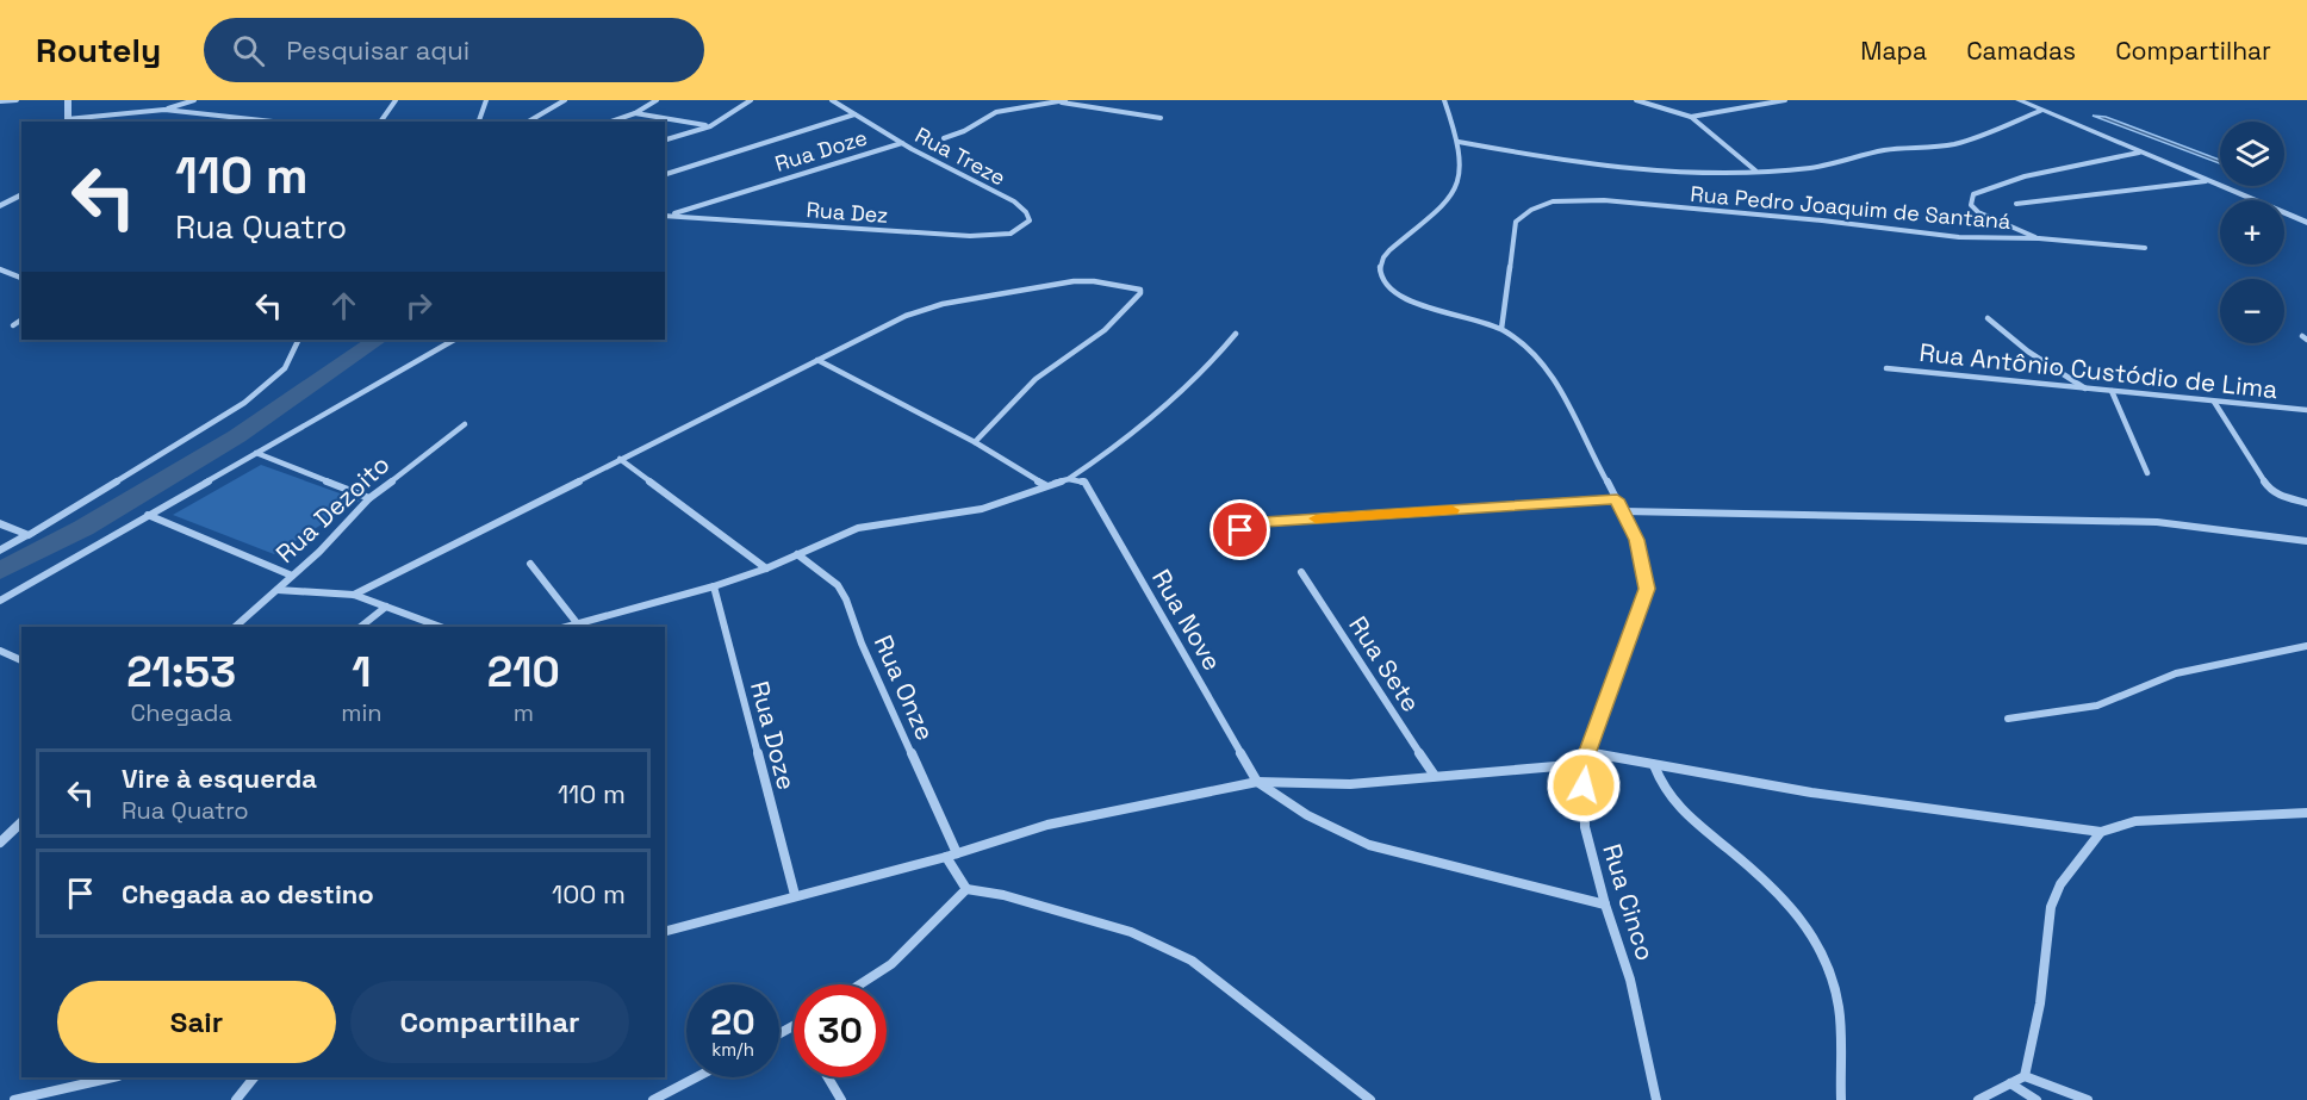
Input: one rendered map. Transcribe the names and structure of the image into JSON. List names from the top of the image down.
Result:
{
  "streets": {
    "street": [
      "Rua Doze",
      "Rua Treze",
      "Rua Pedro Joaquim de Santaná",
      "Rua Dez",
      "Rua Antônio Custódio de Lima",
      "Rua Dezoito",
      "Rua Nove",
      "Rua Sete",
      "Rua Onze",
      "Rua Cinco"
    ]
  },
  "crossings": [
    ["Rua Doze", "Rua Treze"],
    ["Rua Doze", "Rua Dez"],
    ["Rua Treze", "Rua Dez"],
    ["Rua Pedro Joaquim de Santaná", "Rua Cinco"]
  ],
  "page": {
    "header": "Routely",
    "search": "Pesquisar aqui",
    "nav": ["Mapa", "Camadas", "Compartilhar"],
    "map_buttons": ["+", "−"],
    "turn": ["110 m", "Rua Quatro"],
    "eta": [
      "21:53",
      "Chegada",
      "1",
      "min",
      "210",
      "m"
    ],
    "list": [
      {
        "name": "Vire à esquerda",
        "note": "Rua Quatro",
        "value": "110 m"
      },
      {
        "name": "Chegada ao destino",
        "value": "100 m"
      }
    ],
    "buttons": ["Sair", "Compartilhar"],
    "speed": "20 km/h",
    "limit": "30"
  }
}
